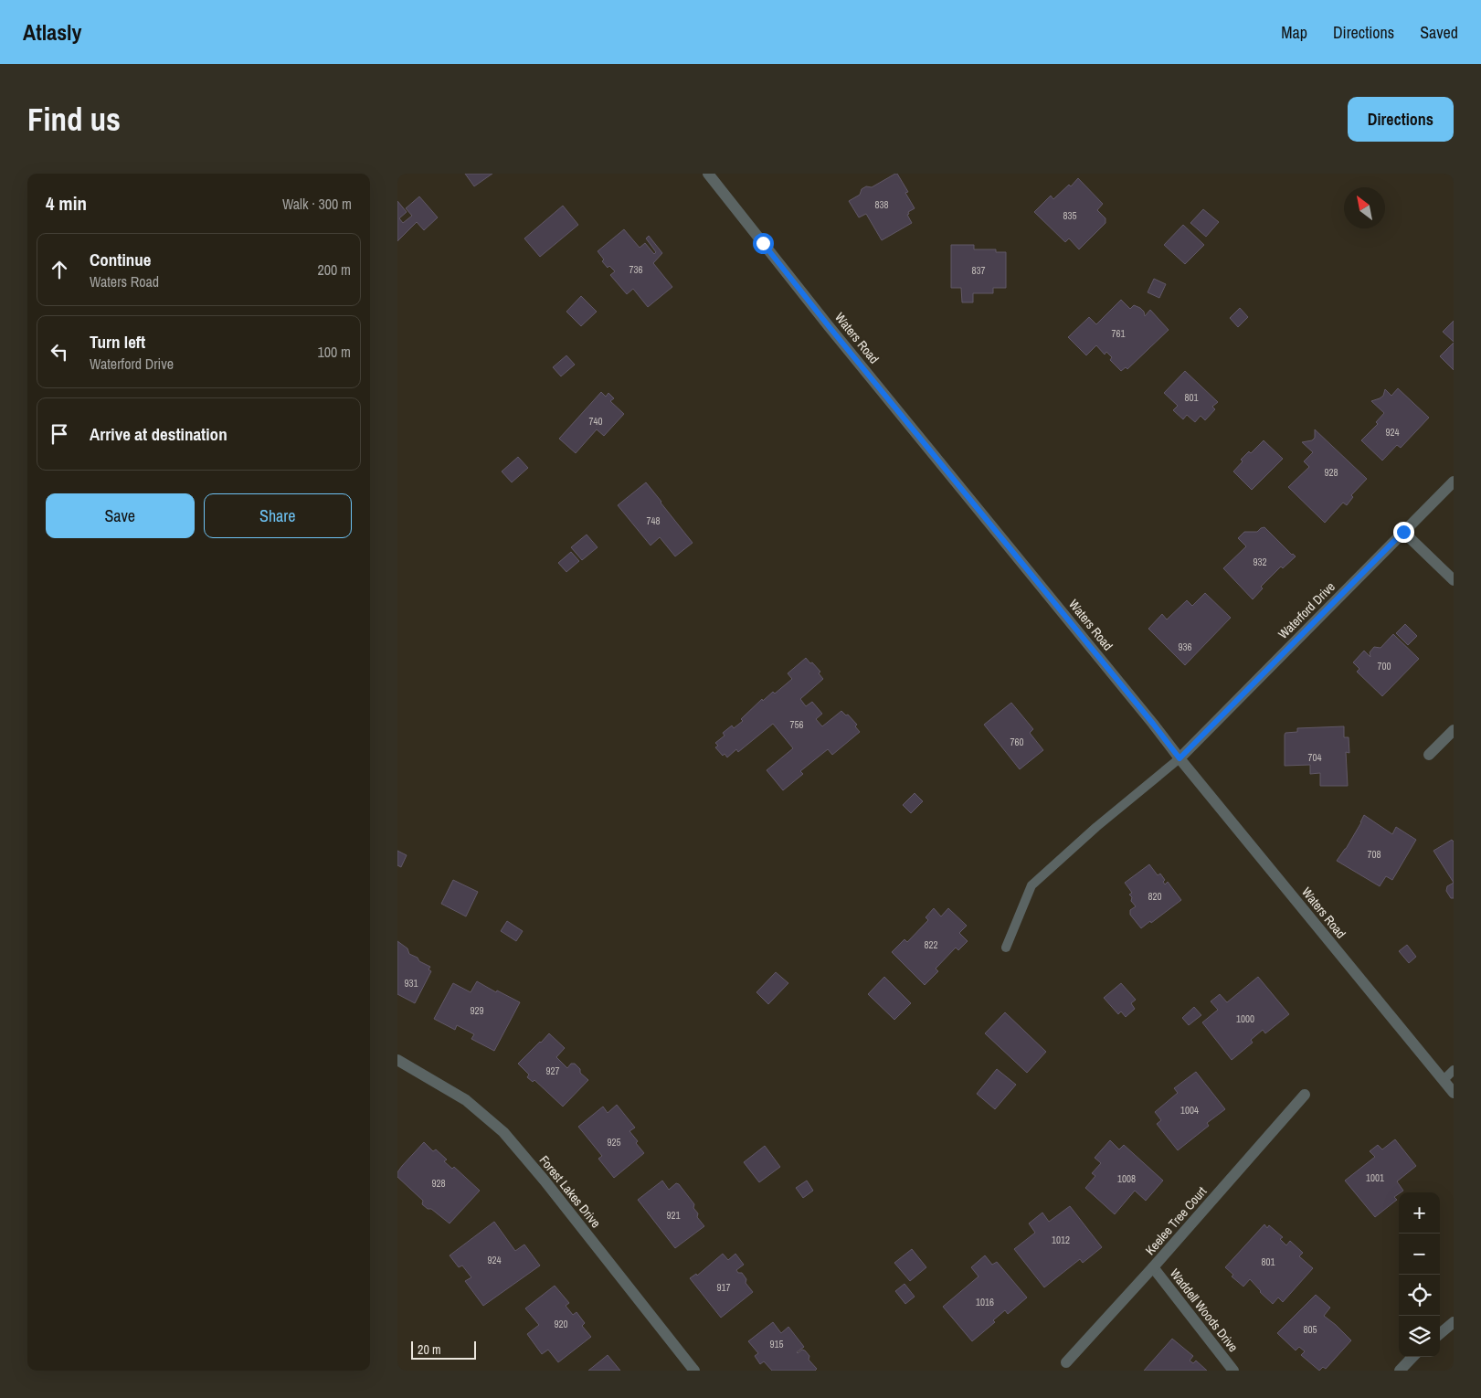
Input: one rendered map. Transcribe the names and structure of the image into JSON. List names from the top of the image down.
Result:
{
  "streets": {
    "street": [
      "Waters Road",
      "Waterford Drive",
      "Forest Lakes Drive",
      "Keelee Tree Court",
      "Waddell Woods Drive"
    ]
  },
  "crossings": [
    ["Waters Road", "Waterford Drive"],
    ["Keelee Tree Court", "Waddell Woods Drive"]
  ],
  "house_numbers": [
    "838",
    "835",
    "736",
    "837",
    "761",
    "801",
    "740",
    "924",
    "928",
    "748",
    "932",
    "936",
    "700",
    "756",
    "760",
    "704",
    "708",
    "820",
    "822",
    "931",
    "929",
    "1000",
    "927",
    "1004",
    "925",
    "1001",
    "1008",
    "928",
    "921",
    "1012",
    "924",
    "801",
    "917",
    "1016",
    "920",
    "805",
    "915"
  ],
  "scale_bar": "20 m",
  "north": "top left",
  "page": {
    "header": "Atlasly",
    "nav": ["Map", "Directions", "Saved"],
    "buttons": [
      "Directions",
      ["Save", "Share"]
    ],
    "title": "Find us",
    "heading": ["4 min", "Walk · 300 m"],
    "list": [
      ["Continue", "Waters Road", "200 m"],
      ["Turn left", "Waterford Drive", "100 m"],
      "Arrive at destination"
    ],
    "map_buttons": ["+", "−"],
    "scale": "20 m"
  }
}
